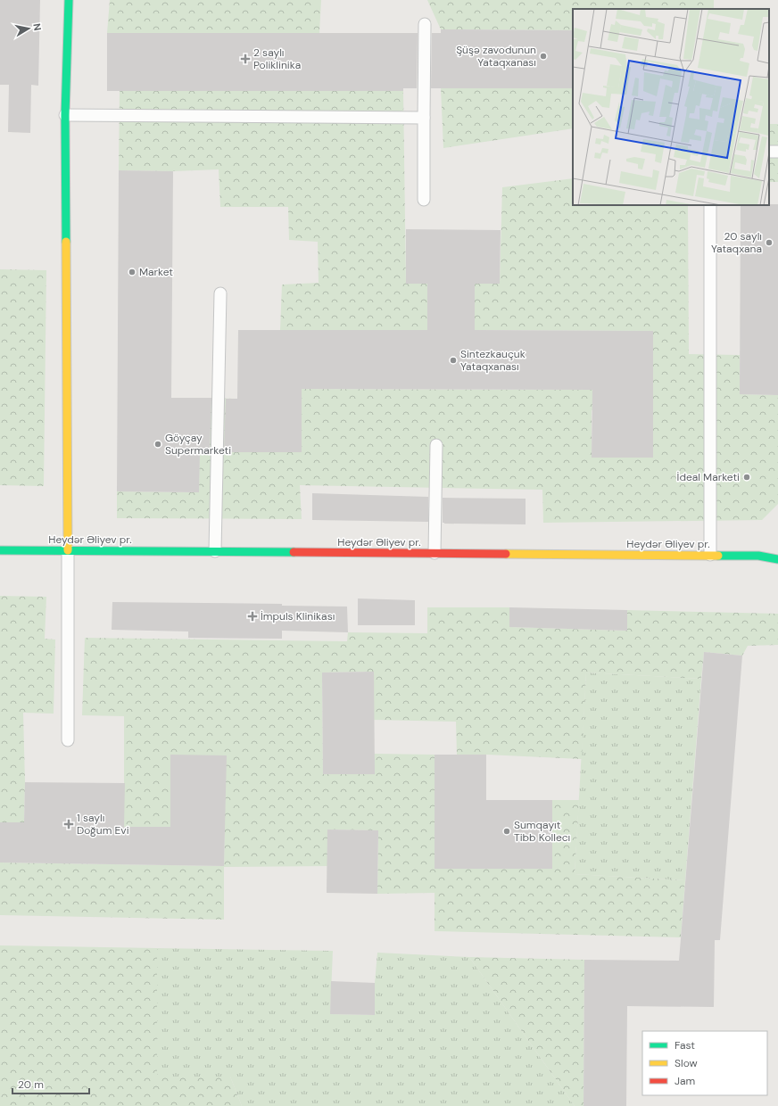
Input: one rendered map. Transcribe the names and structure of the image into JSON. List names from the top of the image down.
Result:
{
  "streets": {
    "main road": ["Heydər Əliyev pr."]
  },
  "places": {
    "other": [
      "Şüşə zavodunun Yataqxanası",
      "20 saylı Yataqxana",
      "Market",
      "Sintezkauçuk Yataqxanası",
      "Göyçay Supermarketi",
      "İdeal Marketi",
      "Sumqayıt Tibb Kollecı"
    ],
    "health": ["2 saylı Poliklinika", "İmpuls Klinikası", "1 saylı Doğum Evi"]
  },
  "legend": ["Fast", "Slow", "Jam"],
  "scale_bar": "20 m",
  "north": "right"
}
